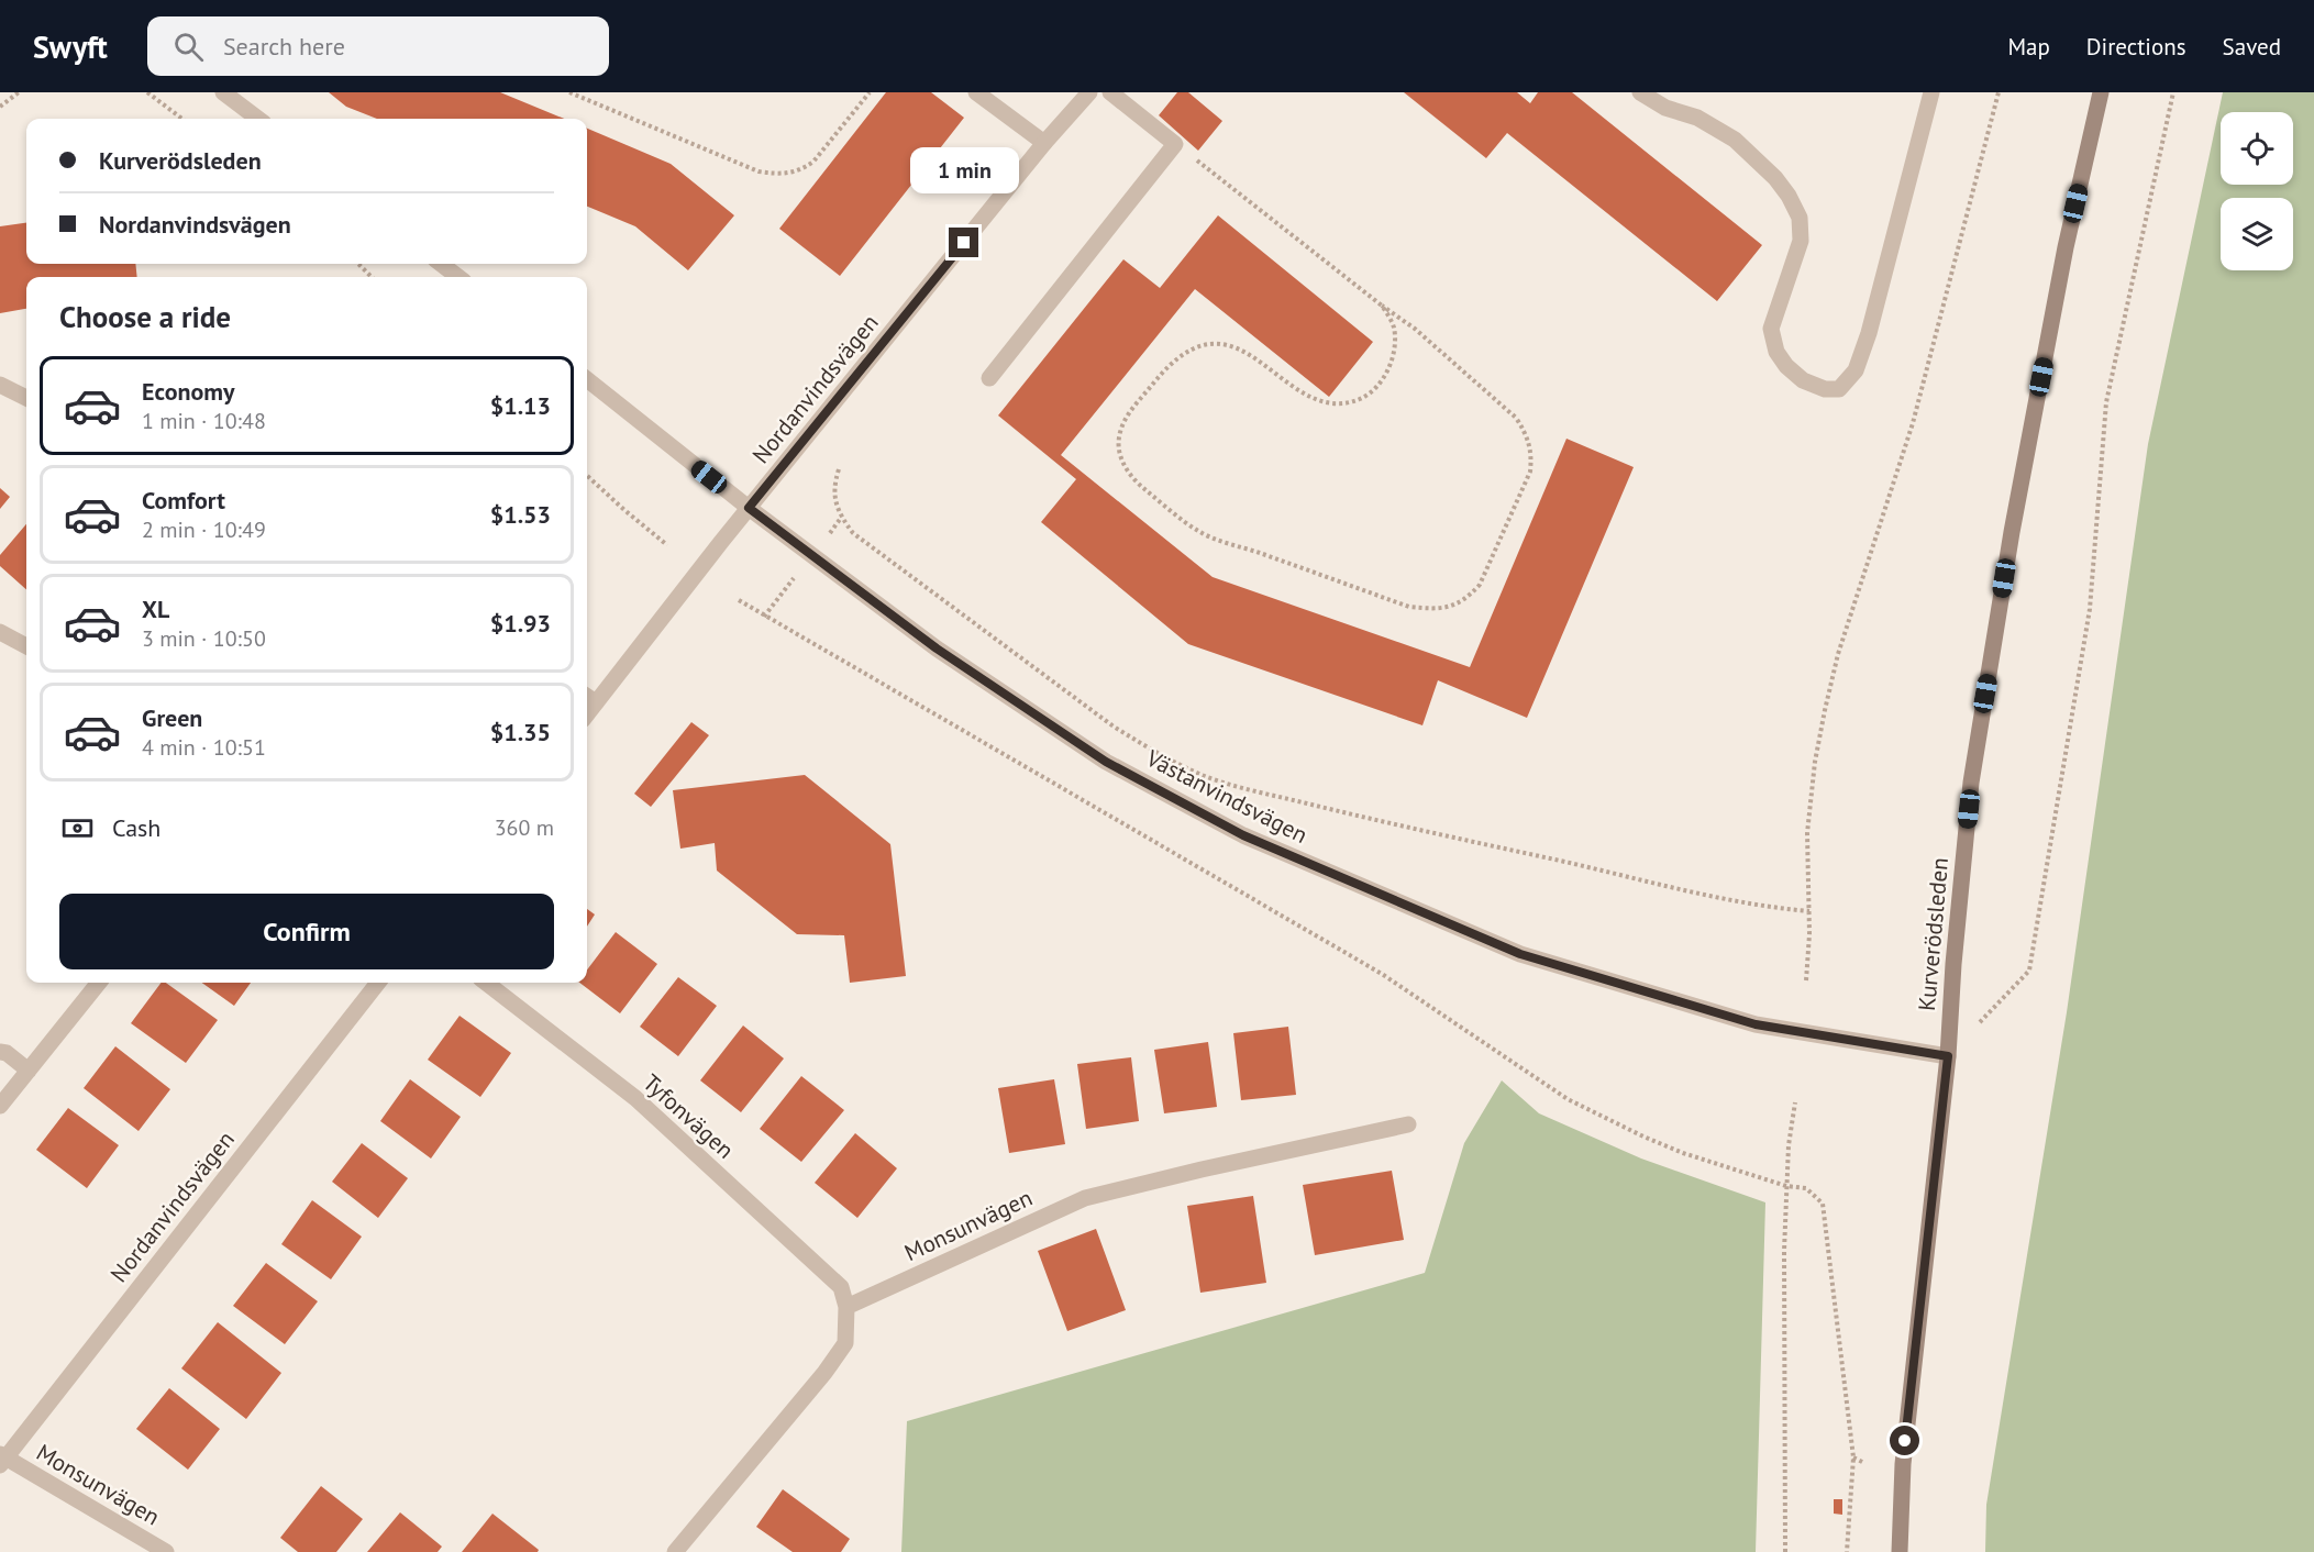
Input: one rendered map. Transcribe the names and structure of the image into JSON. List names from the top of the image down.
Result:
{
  "streets": {
    "main road": ["Kurverödsleden"],
    "street": [
      "Nordanvindsvägen",
      "Västanvindsvägen",
      "Tyfonvägen",
      "Monsunvägen"
    ]
  },
  "crossings": [
    ["Nordanvindsvägen", "Västanvindsvägen"],
    ["Nordanvindsvägen", "Monsunvägen"],
    ["Västanvindsvägen", "Kurverödsleden"],
    ["Tyfonvägen", "Monsunvägen"]
  ],
  "page": {
    "header": "Swyft",
    "search": "Search here",
    "nav": ["Map", "Directions", "Saved"],
    "banner": ["Kurverödsleden", "Nordanvindsvägen"],
    "bubble": "1 min",
    "heading": "Choose a ride",
    "list": [
      {
        "name": "Economy",
        "note": "1 min · 10:48",
        "value": "$1.13"
      },
      {
        "name": "Comfort",
        "note": "2 min · 10:49",
        "value": "$1.53"
      },
      {
        "name": "XL",
        "note": "3 min · 10:50",
        "value": "$1.93"
      },
      {
        "name": "Green",
        "note": "4 min · 10:51",
        "value": "$1.35"
      }
    ],
    "pay": ["Cash", "360 m"],
    "buttons": "Confirm"
  }
}
